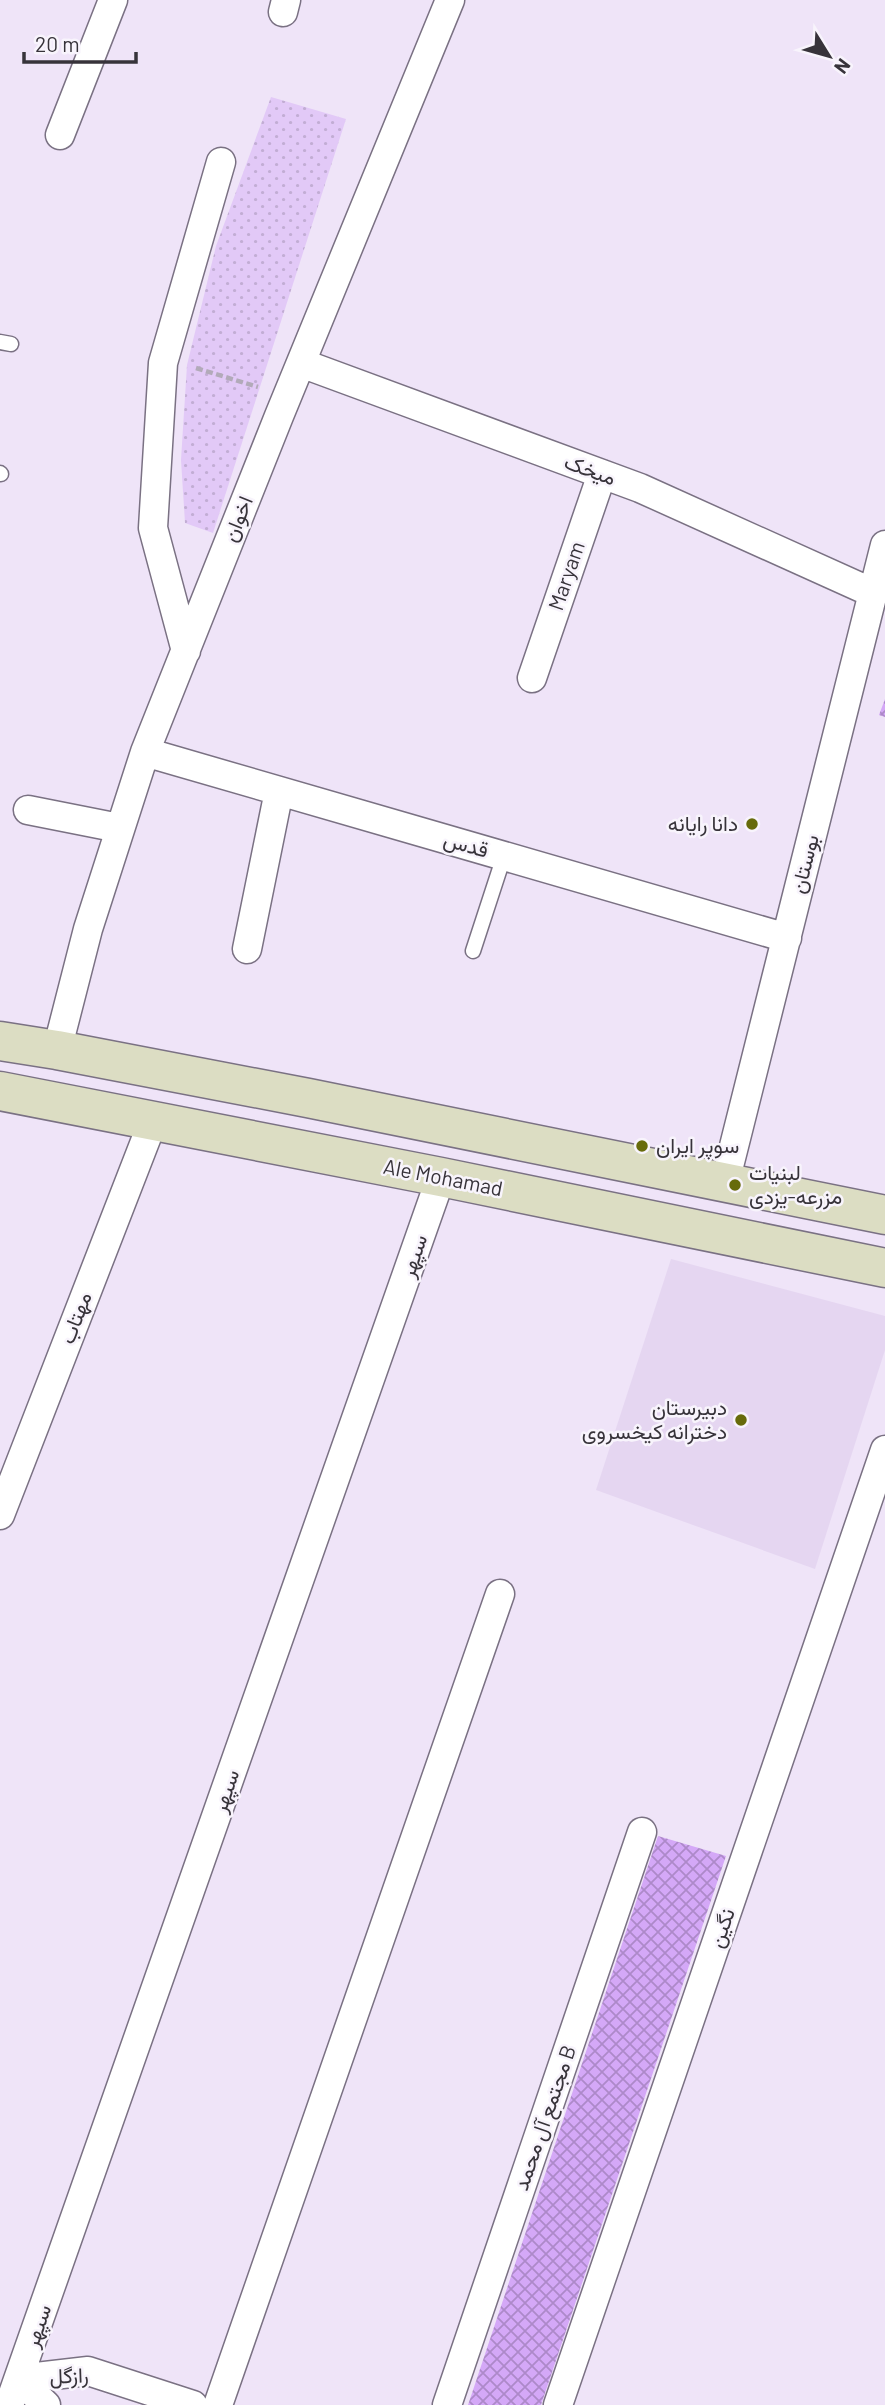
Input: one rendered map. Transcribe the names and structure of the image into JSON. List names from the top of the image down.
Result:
{
  "streets": {
    "main road": ["Ale Mohamad"],
    "street": [
      "میخک",
      "اخوان",
      "Maryam",
      "قدس",
      "بوستان",
      "سپهر",
      "مهتاب",
      "نگین",
      "مجتمع آل محمد B",
      "رازگل"
    ]
  },
  "crossings": [
    ["میخک", "اخوان"],
    ["میخک", "Maryam"],
    ["میخک", "بوستان"],
    ["اخوان", "قدس"],
    ["قدس", "بوستان"],
    ["Ale Mohamad", "سپهر"],
    ["Ale Mohamad", "مهتاب"],
    ["سپهر", "رازگل"]
  ],
  "places": [
    "دانا رایانه",
    "سوپر ایران",
    "لبنیات مزرعه-یزدی",
    "دبیرستان دخترانه کیخسروی"
  ],
  "scale_bar": "20 m",
  "north": "bottom right"
}
